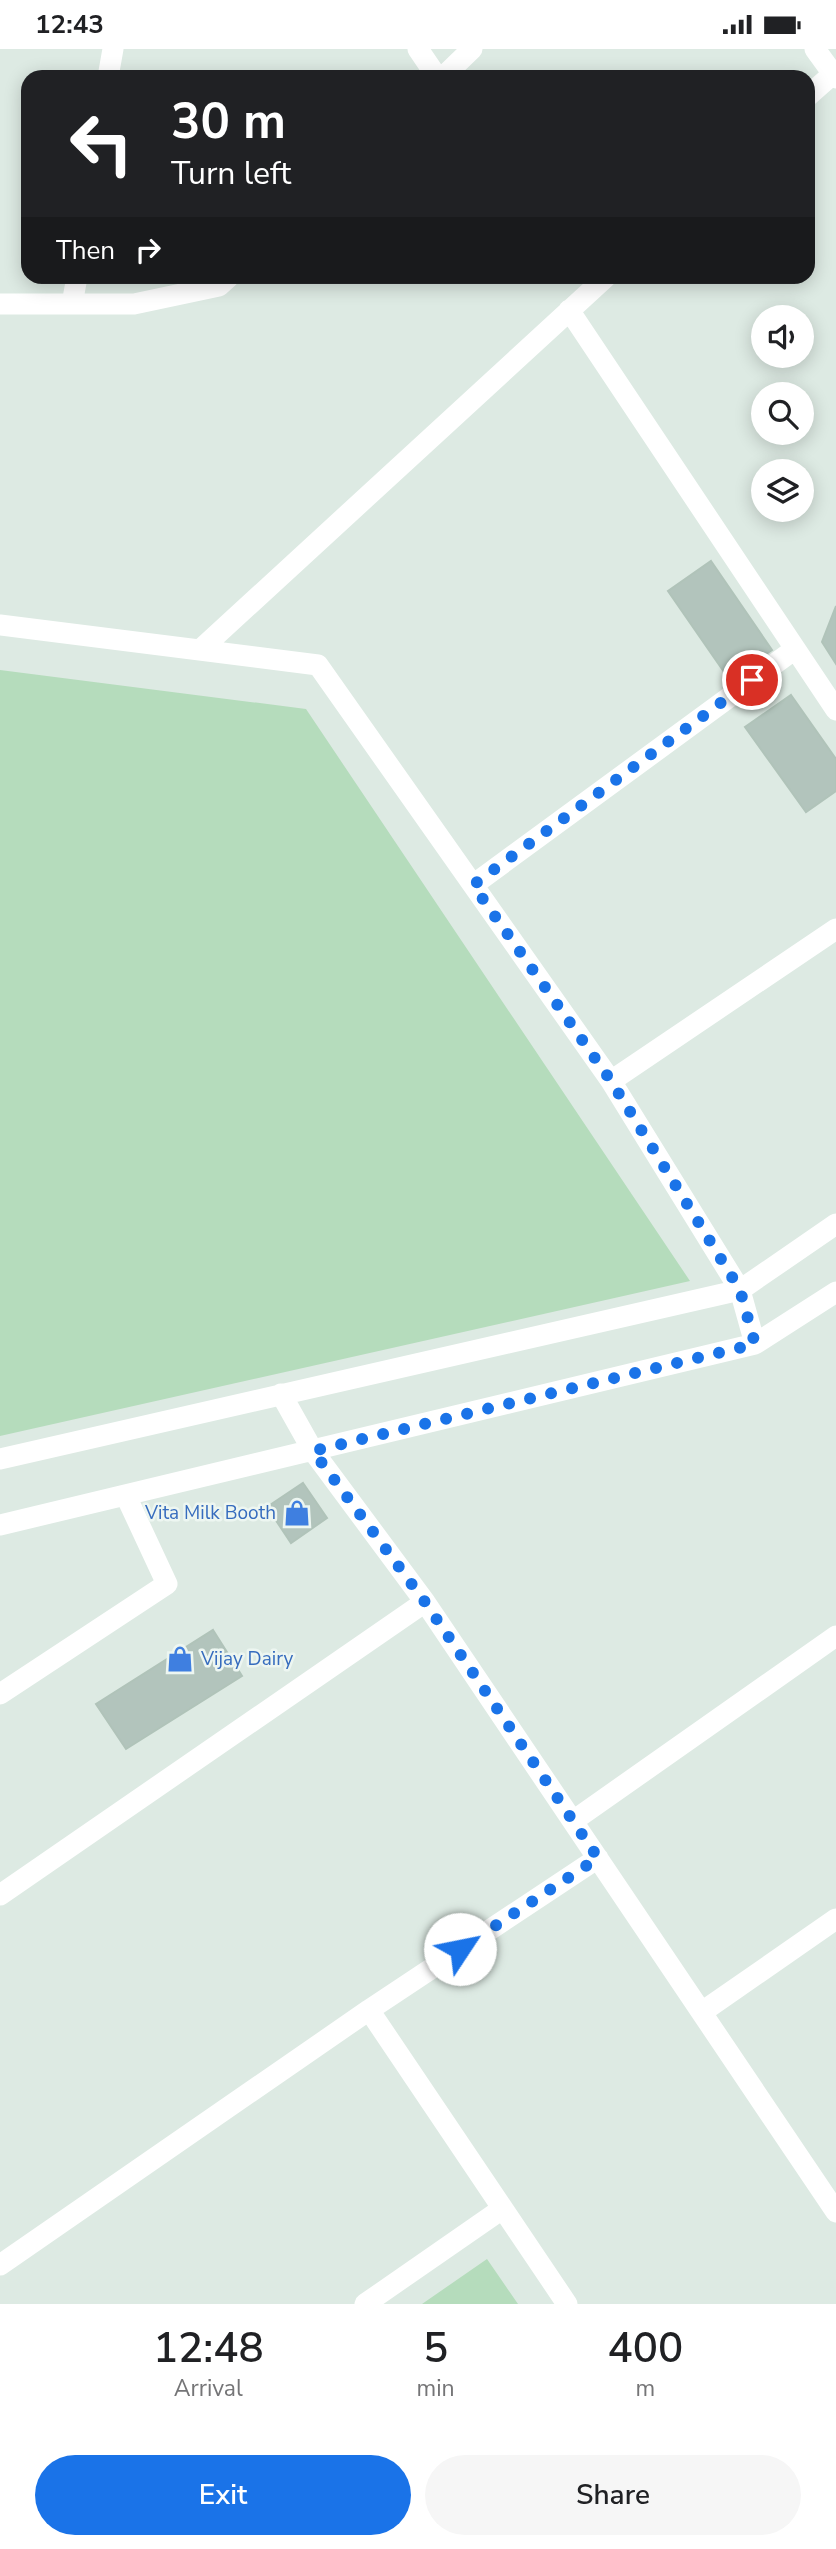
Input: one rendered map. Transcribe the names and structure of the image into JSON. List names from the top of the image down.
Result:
{
  "places": {
    "shop": ["Vita Milk Booth", "Vijay Dairy"]
  },
  "page": {
    "status": "12:43",
    "turn": ["30 m", "Turn left"],
    "then": "Then",
    "eta": [
      "12:48",
      "Arrival",
      "5",
      "min",
      "400",
      "m"
    ],
    "buttons": ["Exit", "Share"]
  }
}
